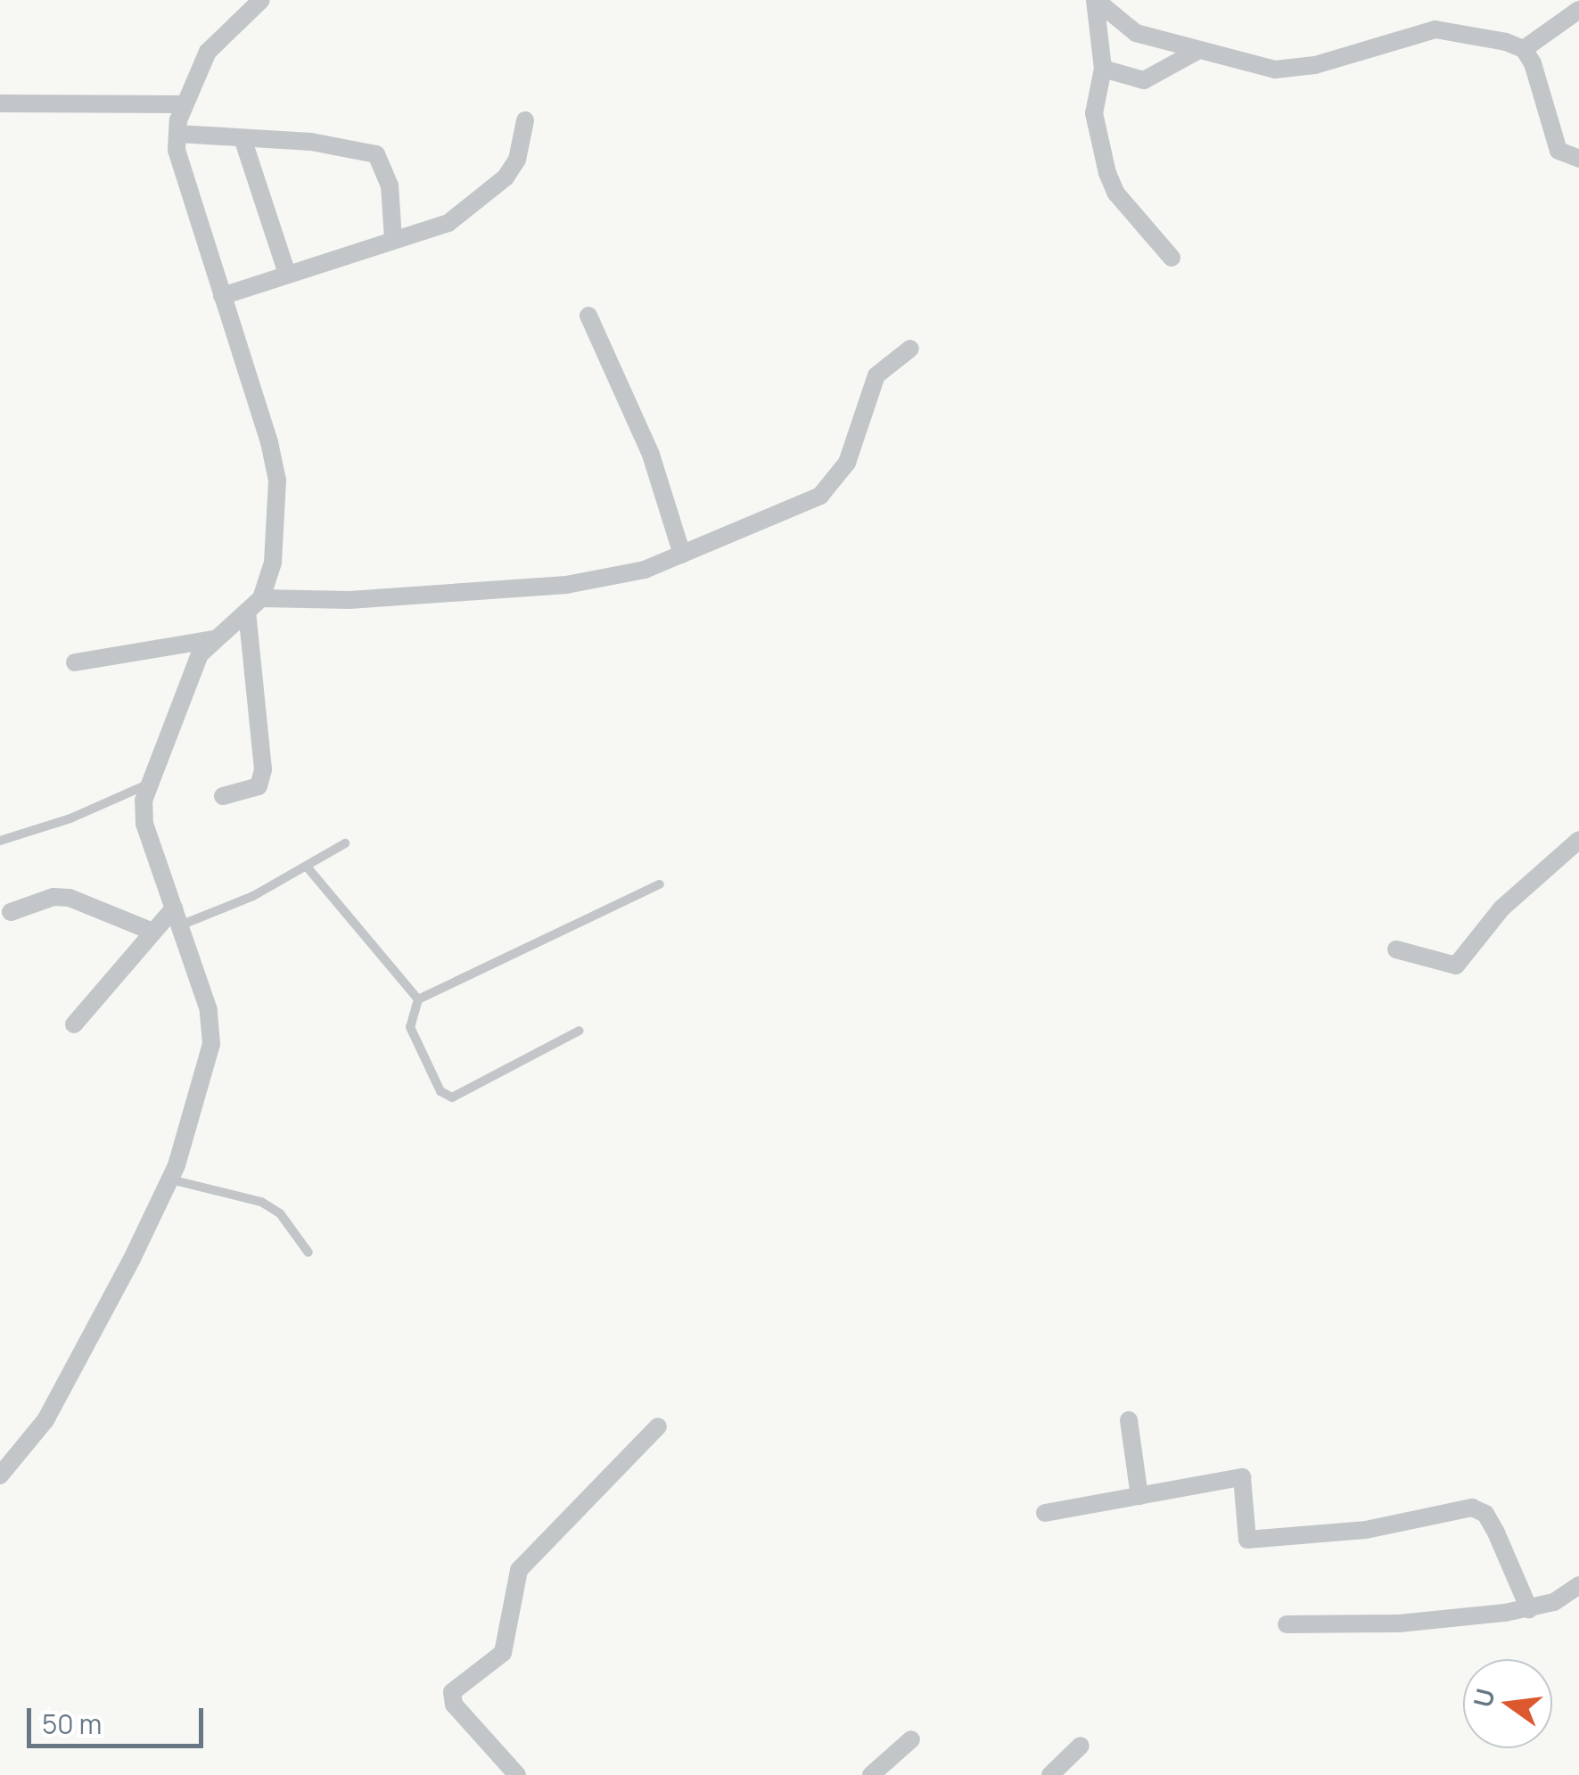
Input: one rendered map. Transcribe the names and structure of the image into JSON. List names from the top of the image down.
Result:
{
  "scale_bar": "50 m",
  "north": "left"
}
